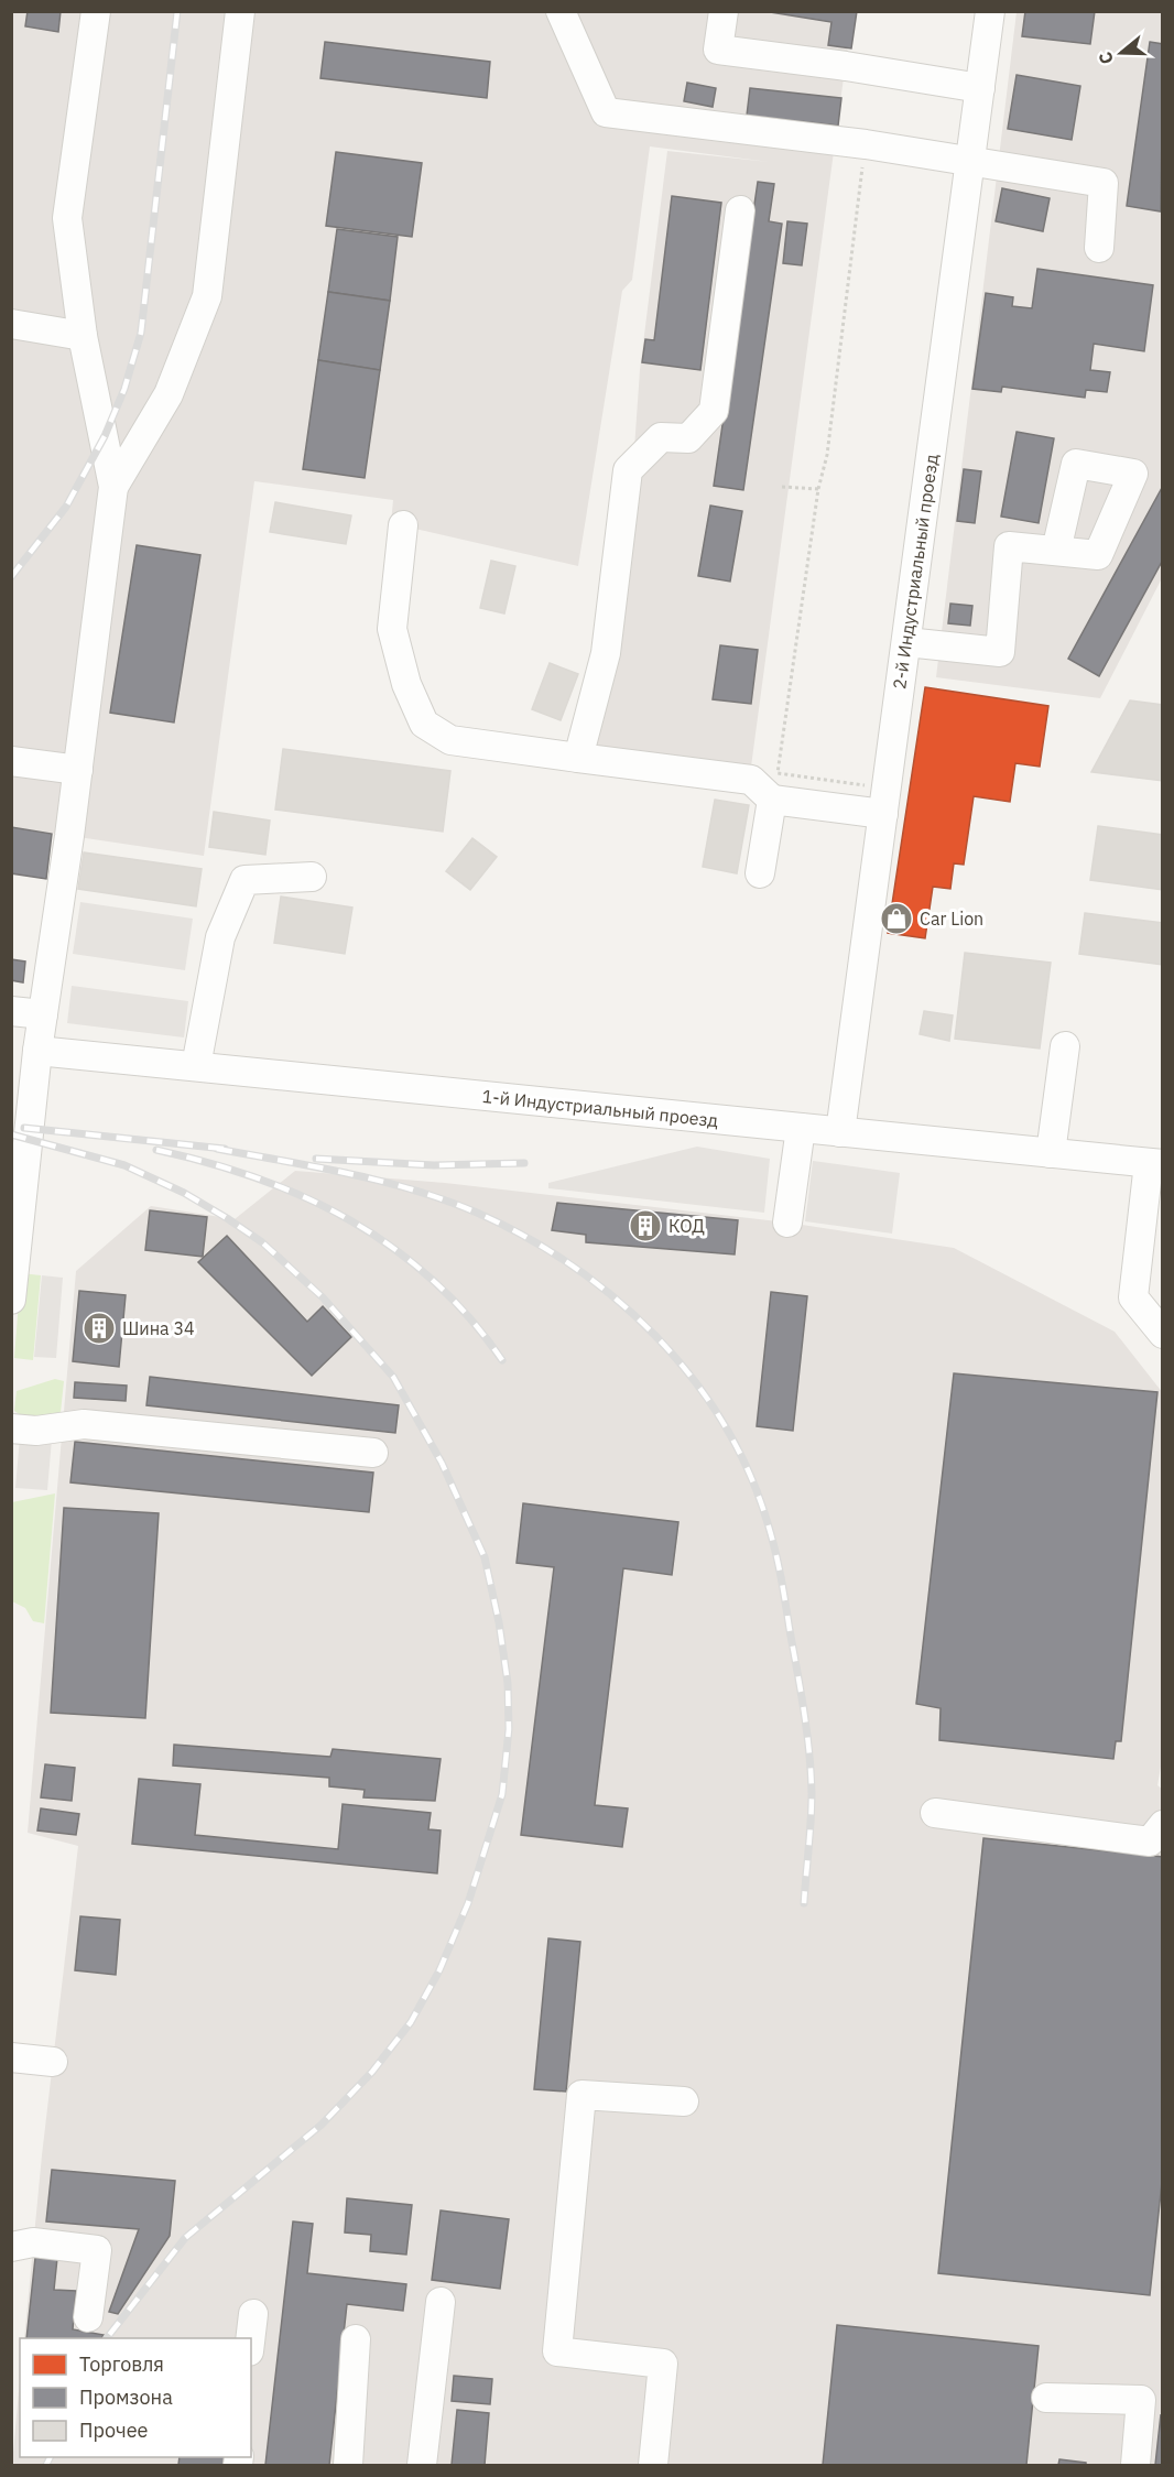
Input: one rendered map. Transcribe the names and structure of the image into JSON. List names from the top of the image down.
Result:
{
  "streets": {
    "street": ["2-й Индустриальный проезд", "1-й Индустриальный проезд"]
  },
  "crossings": [
    ["2-й Индустриальный проезд", "1-й Индустриальный проезд"]
  ],
  "places": {
    "shop": ["Car Lion"],
    "building": ["КОД", "Шина 34"]
  },
  "legend": ["Торговля", "Промзона", "Прочее"],
  "north": "left"
}
